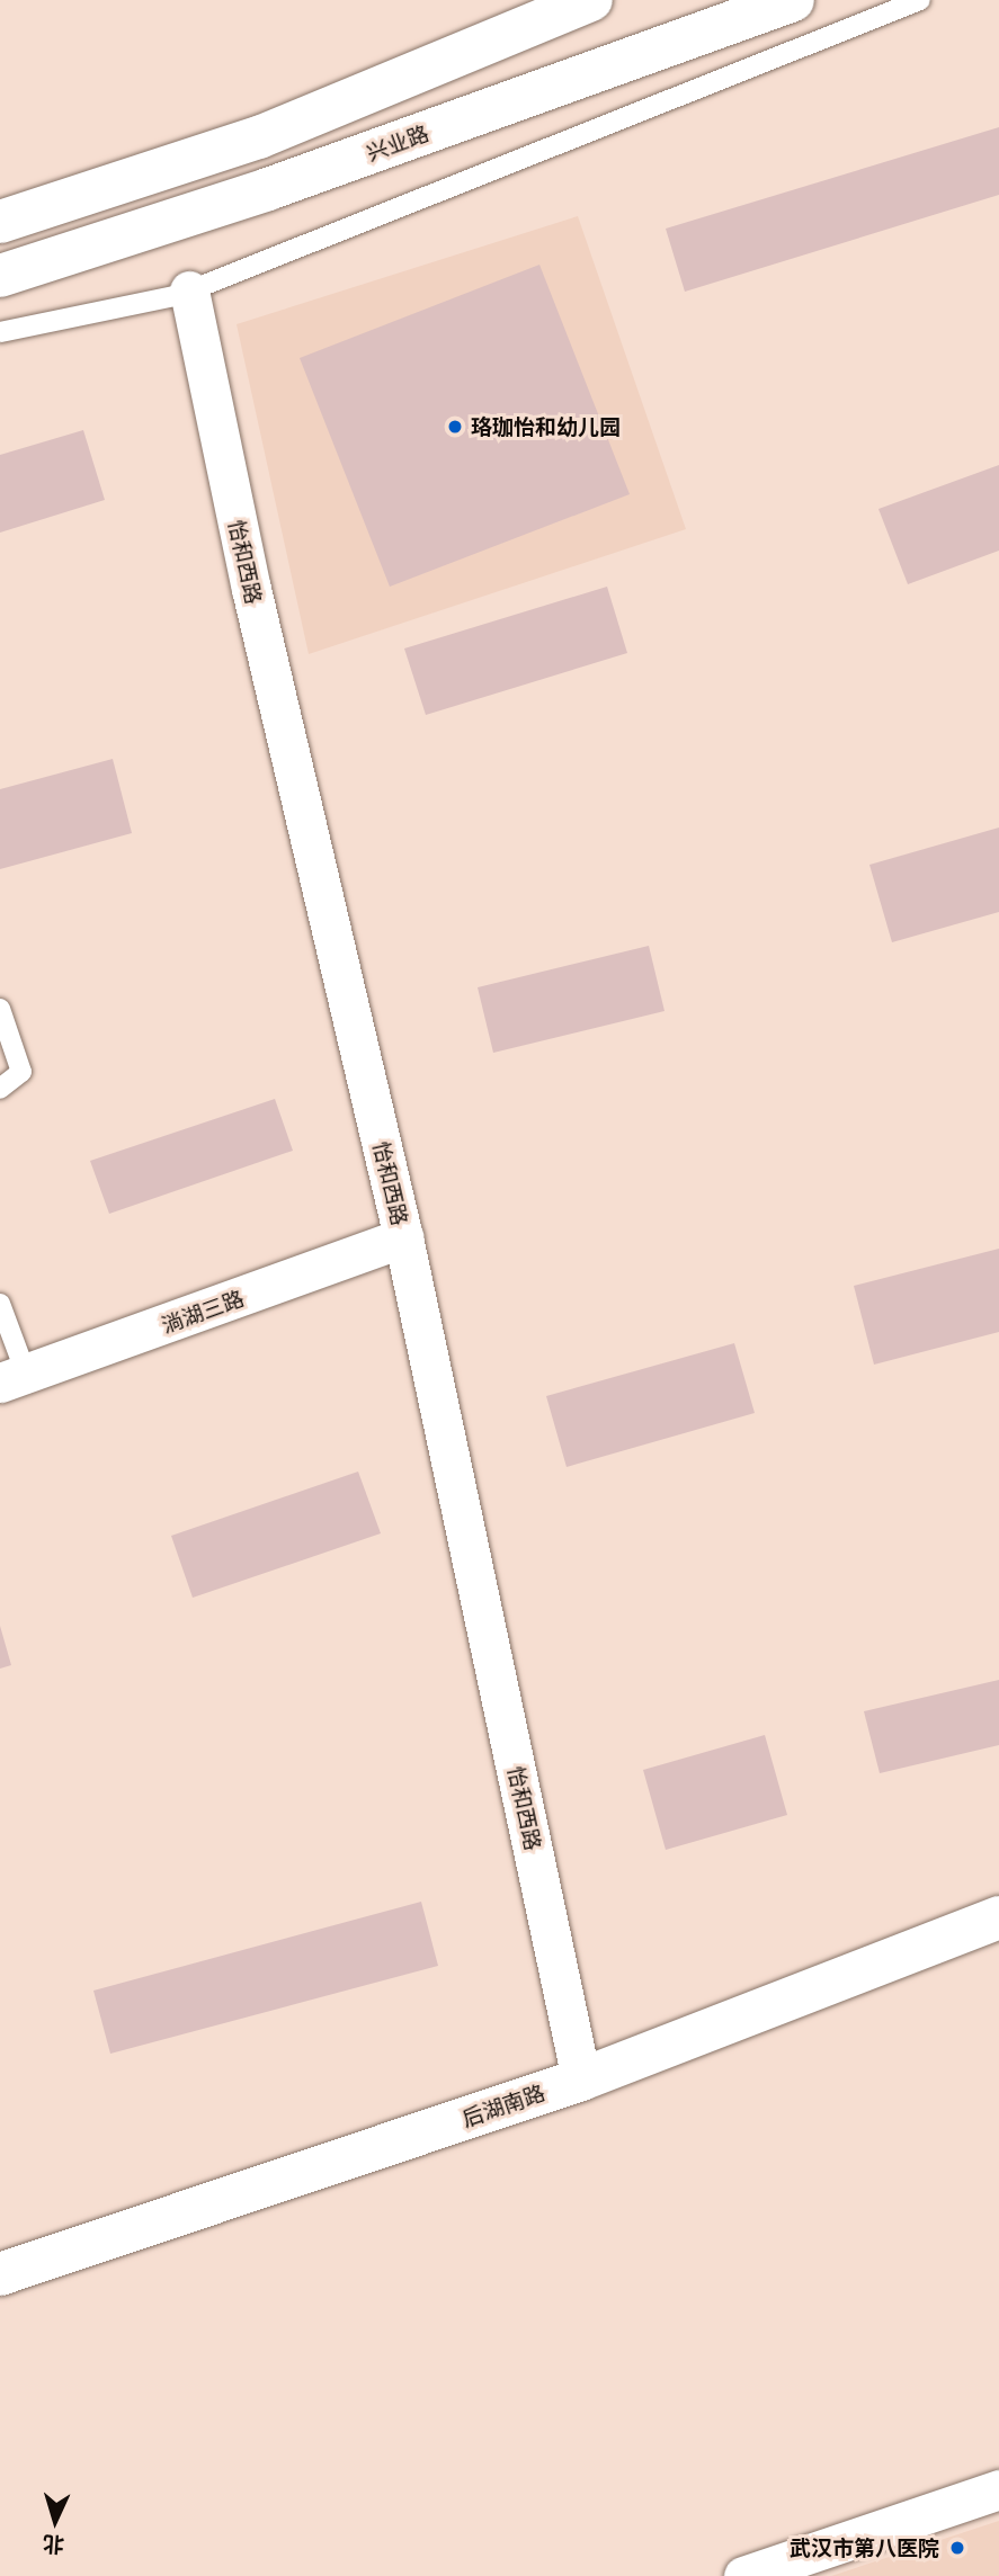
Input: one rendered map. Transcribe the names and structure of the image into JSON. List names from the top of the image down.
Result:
{
  "streets": {
    "main road": ["兴业路", "后湖南路"],
    "street": ["怡和西路", "淌湖三路"]
  },
  "crossings": [
    ["怡和西路", "淌湖三路"],
    ["怡和西路", "后湖南路"]
  ],
  "places": ["珞珈怡和幼儿园", "武汉市第八医院"],
  "north": "bottom"
}
